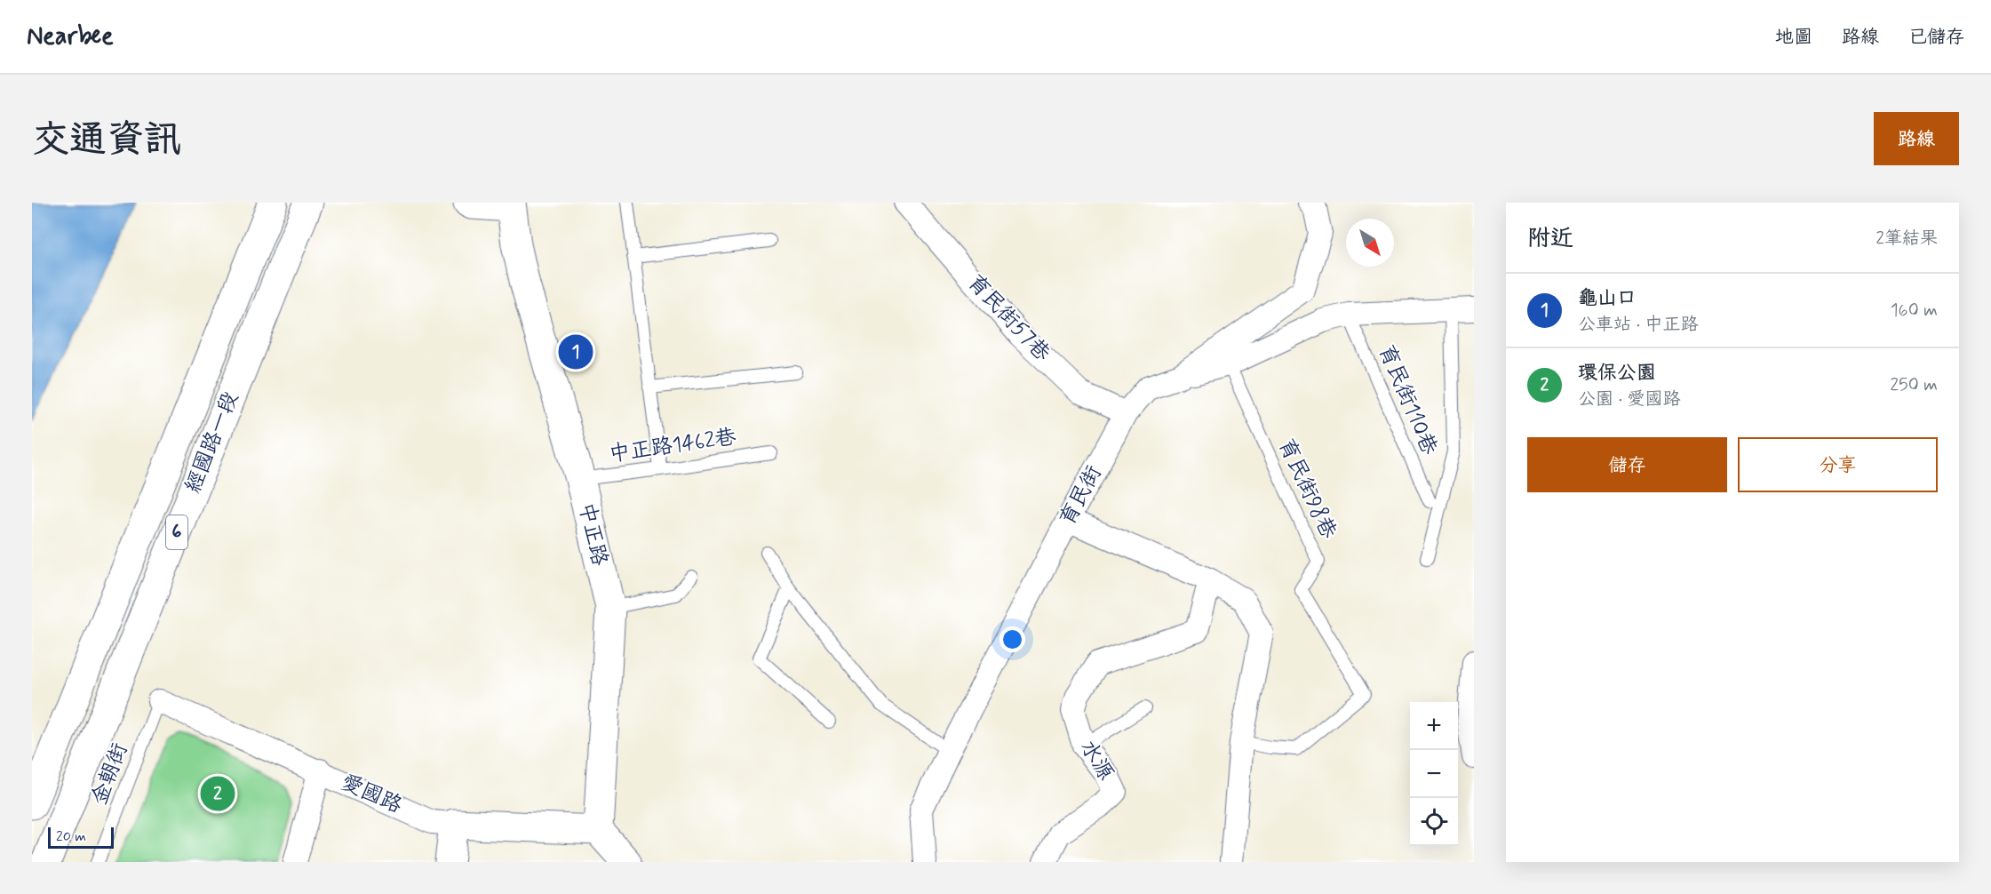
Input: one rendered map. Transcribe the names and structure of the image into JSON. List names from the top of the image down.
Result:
{
  "streets": {
    "main road": [
      "經國路一段",
      "6",
      "中正路",
      "愛國路"
    ],
    "street": ["育民街57巷", "育民街", "水源"],
    "lane": [
      "育民街110巷",
      "中正路1462巷",
      "育民街98巷",
      "金朝街"
    ]
  },
  "crossings": [
    ["育民街57巷", "育民街"],
    ["中正路1462巷", "中正路"],
    ["中正路", "愛國路"],
    ["金朝街", "愛國路"]
  ],
  "scale_bar": "20 m",
  "north": "bottom right",
  "page": {
    "header": "Nearbee",
    "nav": ["地圖", "路線", "已儲存"],
    "buttons": [
      "路線",
      ["儲存", "分享"]
    ],
    "title": "交通資訊",
    "heading": ["附近", "2筆結果"],
    "list": [
      {
        "mark": "1",
        "name": "龜山口",
        "note": "公車站 · 中正路",
        "value": "160 m"
      },
      {
        "mark": "2",
        "name": "環保公園",
        "note": "公園 · 愛國路",
        "value": "250 m"
      }
    ],
    "pins": ["1", "2"],
    "map_buttons": ["+", "−"],
    "scale": "20 m"
  }
}
